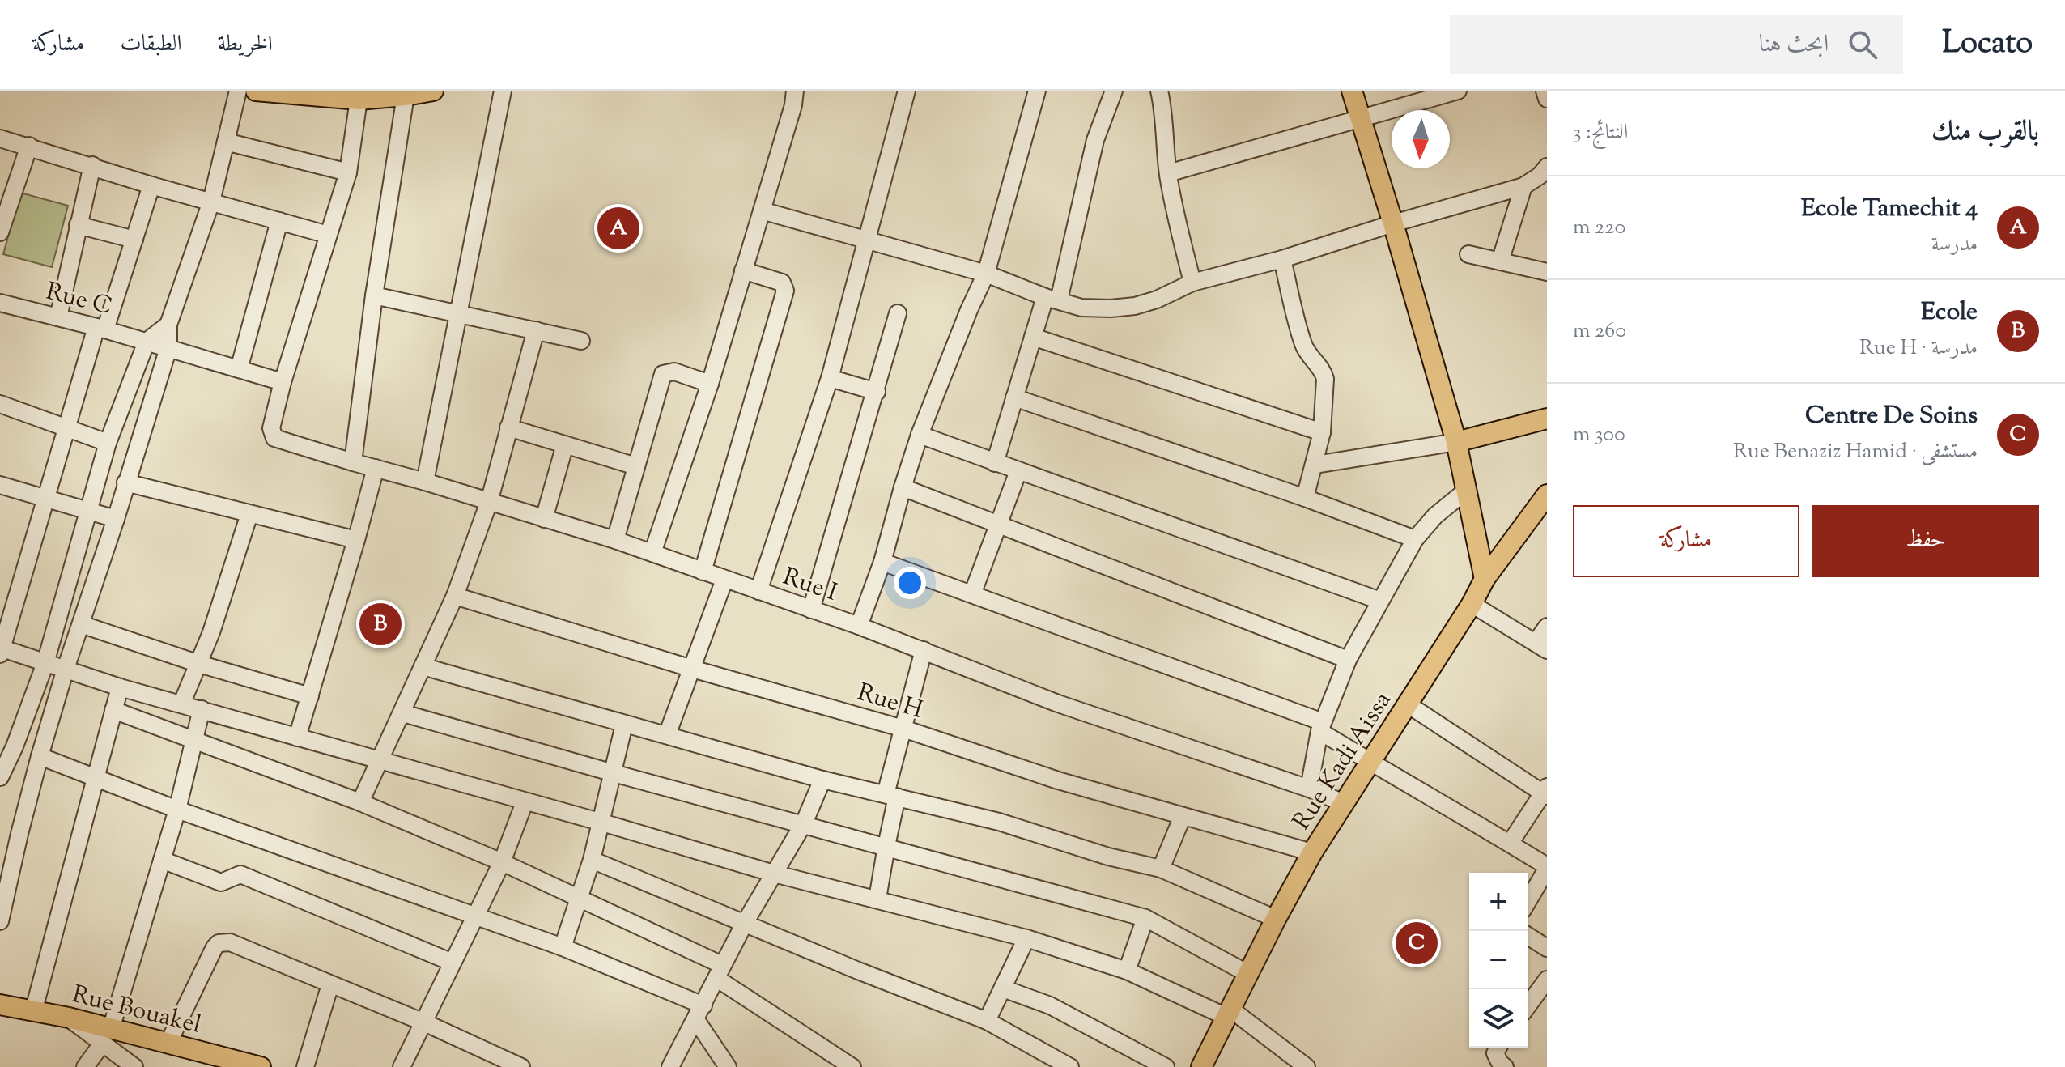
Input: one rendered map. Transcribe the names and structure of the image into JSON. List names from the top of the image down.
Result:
{
  "streets": {
    "main road": ["Rue Kadi Aissa", "Rue Bouakel"],
    "street": ["Rue C", "Rue I", "Rue H"]
  },
  "crossings": [
    ["Rue C", "Rue I"],
    ["Rue I", "Rue Kadi Aissa"],
    ["Rue H", "Rue Kadi Aissa"]
  ],
  "north": "bottom",
  "page": {
    "header": "Locato",
    "search": "ابحث هنا",
    "nav": ["الخريطة", "الطبقات", "مشاركة"],
    "heading": ["بالقرب منك", "النتائج: 3"],
    "list": [
      {
        "mark": "A",
        "name": "Ecole Tamechit 4",
        "note": "مدرسة",
        "value": "220 m"
      },
      {
        "mark": "B",
        "name": "Ecole",
        "note": "مدرسة · Rue H",
        "value": "260 m"
      },
      {
        "mark": "C",
        "name": "Centre De Soins",
        "note": "مستشفى · Rue Benaziz Hamid",
        "value": "300 m"
      }
    ],
    "pins": ["A", "B", "C"],
    "buttons": ["حفظ", "مشاركة"],
    "map_buttons": ["+", "−"]
  }
}
